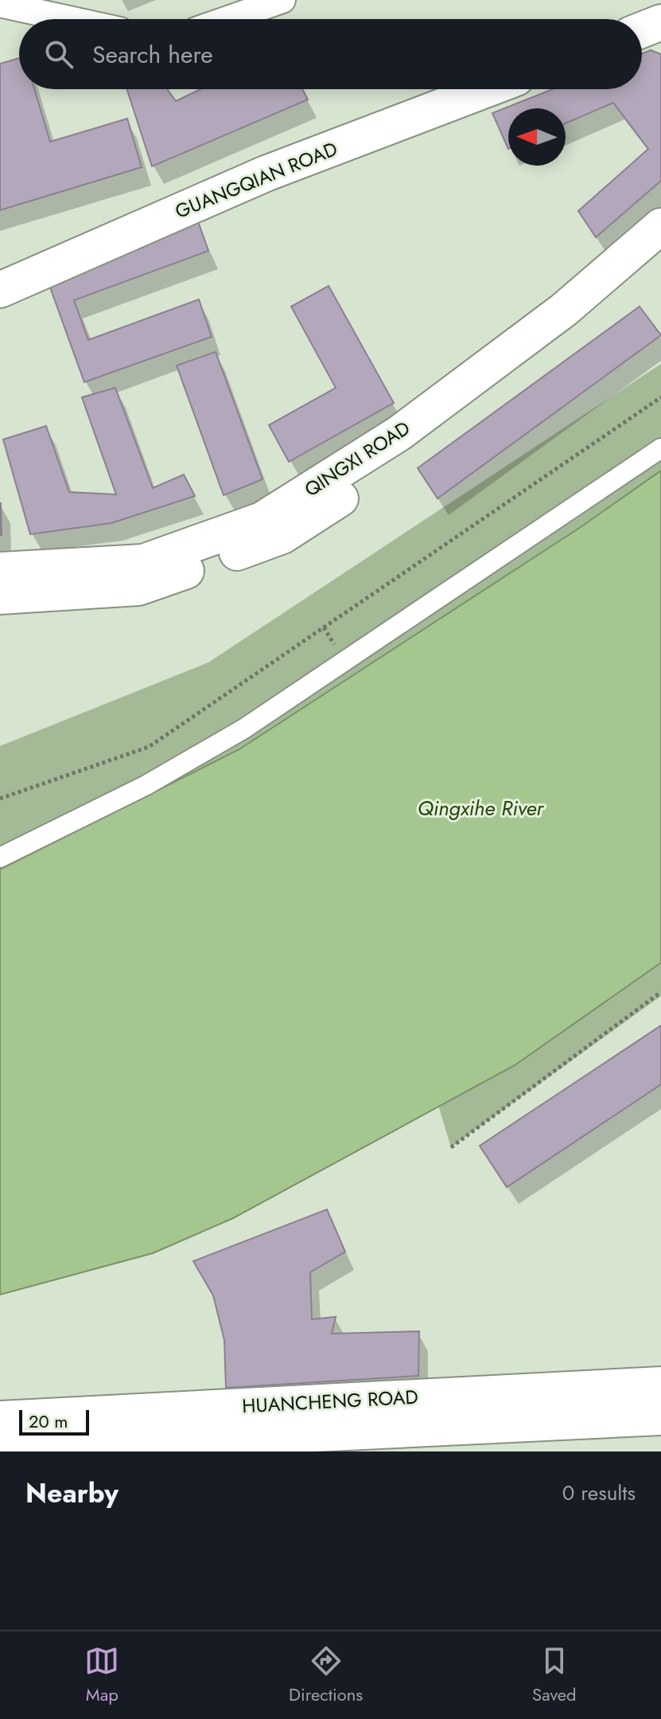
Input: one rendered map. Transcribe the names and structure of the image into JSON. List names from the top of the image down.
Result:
{
  "streets": {
    "main road": ["GUANGQIAN ROAD", "QINGXI ROAD", "HUANCHENG ROAD"]
  },
  "water": ["Qingxihe River"],
  "scale_bar": "20 m",
  "north": "left",
  "page": {
    "search": "Search here",
    "scale": "20 m",
    "heading": ["Nearby", "0 results"],
    "nav": ["Map", "Directions", "Saved"]
  }
}
